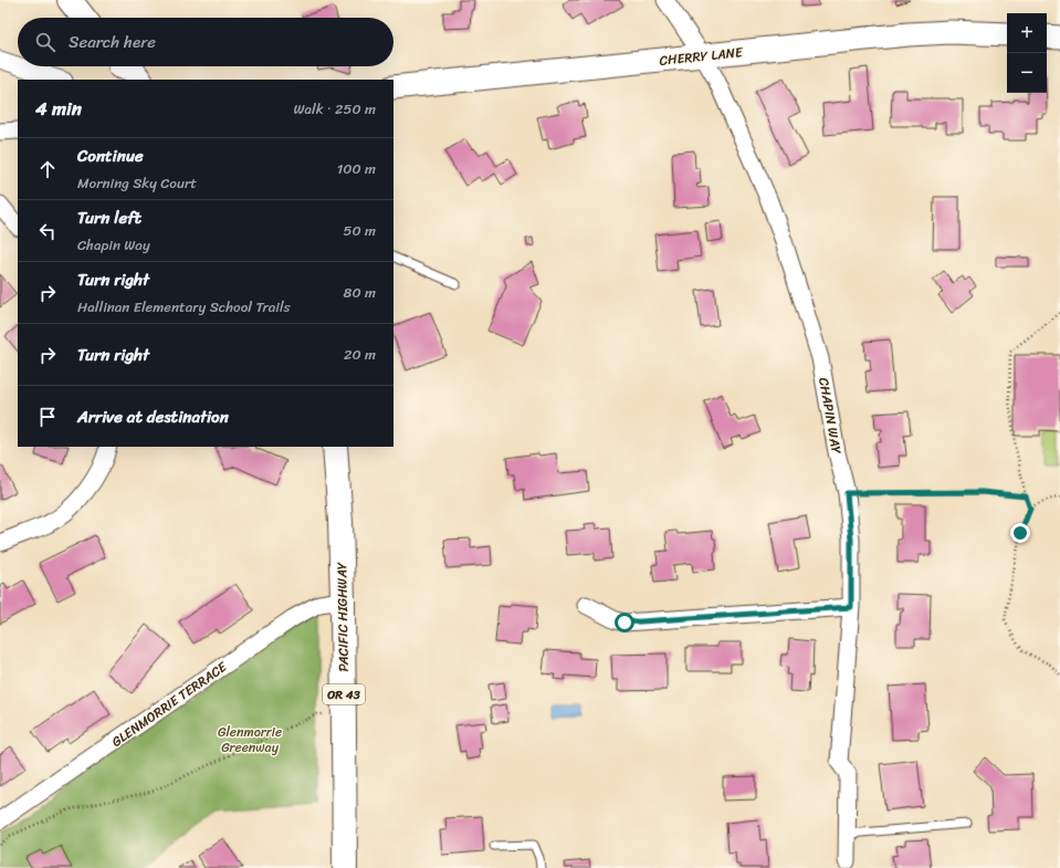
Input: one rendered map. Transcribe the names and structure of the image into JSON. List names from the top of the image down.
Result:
{
  "streets": {
    "main road": ["PACIFIC HIGHWAY", "OR 43"],
    "street": ["CHERRY LANE", "CHAPIN WAY", "GLENMORRIE TERRACE"]
  },
  "crossings": [
    ["CHERRY LANE", "CHAPIN WAY"],
    ["PACIFIC HIGHWAY", "GLENMORRIE TERRACE"]
  ],
  "parks": ["Glenmorrie Greenway"],
  "page": {
    "map_buttons": ["+", "−"],
    "search": "Search here",
    "heading": ["4 min", "Walk · 250 m"],
    "list": [
      ["Continue", "Morning Sky Court", "100 m"],
      ["Turn left", "Chapin Way", "50 m"],
      ["Turn right", "Hallinan Elementary School Trails", "80 m"],
      ["Turn right", "20 m"],
      "Arrive at destination"
    ]
  }
}
